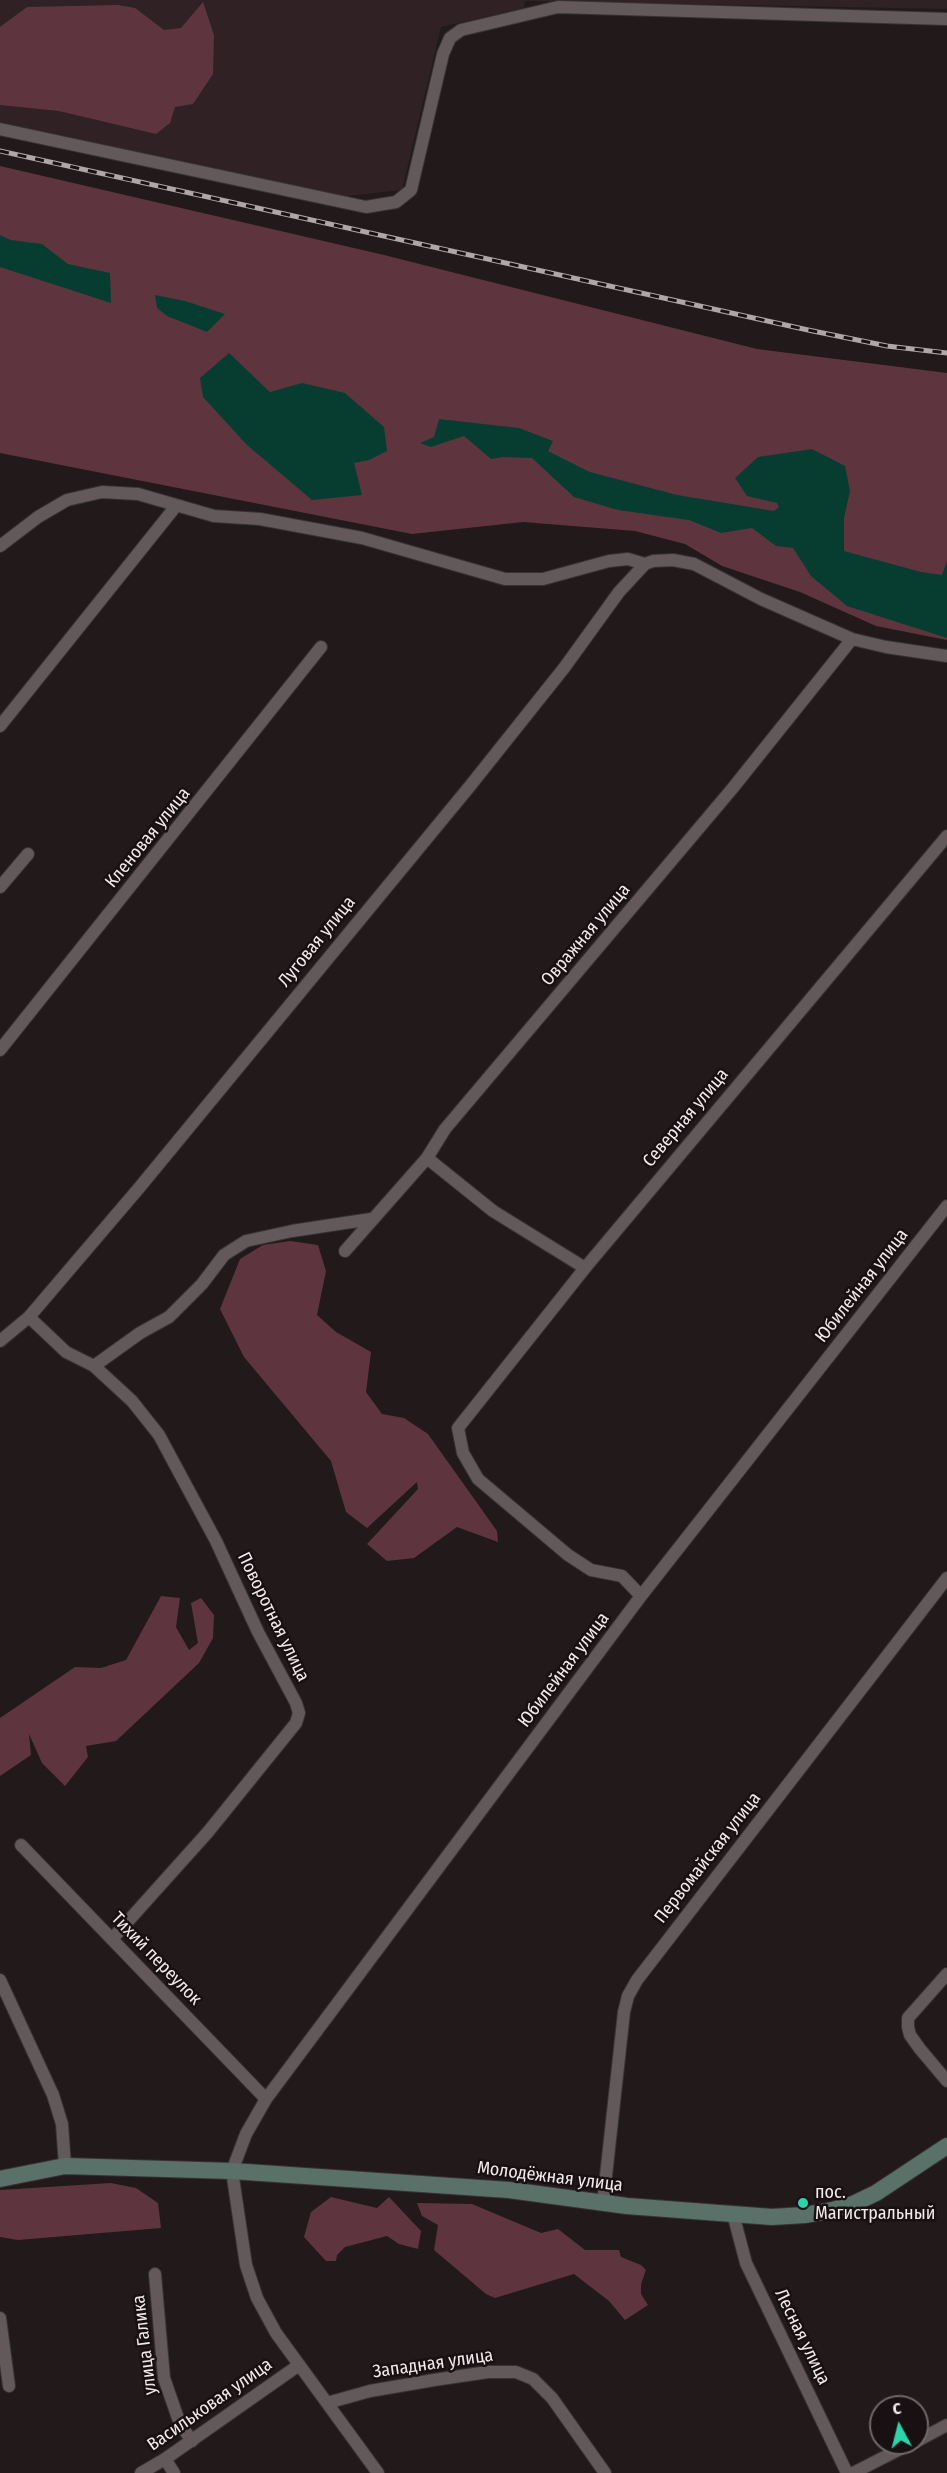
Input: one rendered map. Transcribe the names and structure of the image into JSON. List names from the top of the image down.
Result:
{
  "streets": {
    "street": [
      "Кленовая улица",
      "Овражная улица",
      "Луговая улица",
      "Северная улица",
      "Юбилейная улица",
      "Поворотная улица",
      "Первомайская улица",
      "Тихий переулок",
      "Молодёжная улица",
      "Лесная улица",
      "улица Галика",
      "Западная улица",
      "Васильковая улица"
    ]
  },
  "crossings": [
    ["Луговая улица", "Поворотная улица"],
    ["Северная улица", "Юбилейная улица"],
    ["Юбилейная улица", "Тихий переулок"],
    ["Юбилейная улица", "Молодёжная улица"],
    ["Поворотная улица", "Тихий переулок"],
    ["Первомайская улица", "Молодёжная улица"],
    ["Молодёжная улица", "Лесная улица"],
    ["улица Галика", "Васильковая улица"]
  ],
  "places": ["пос. Магистральный"],
  "north": "top"
}
